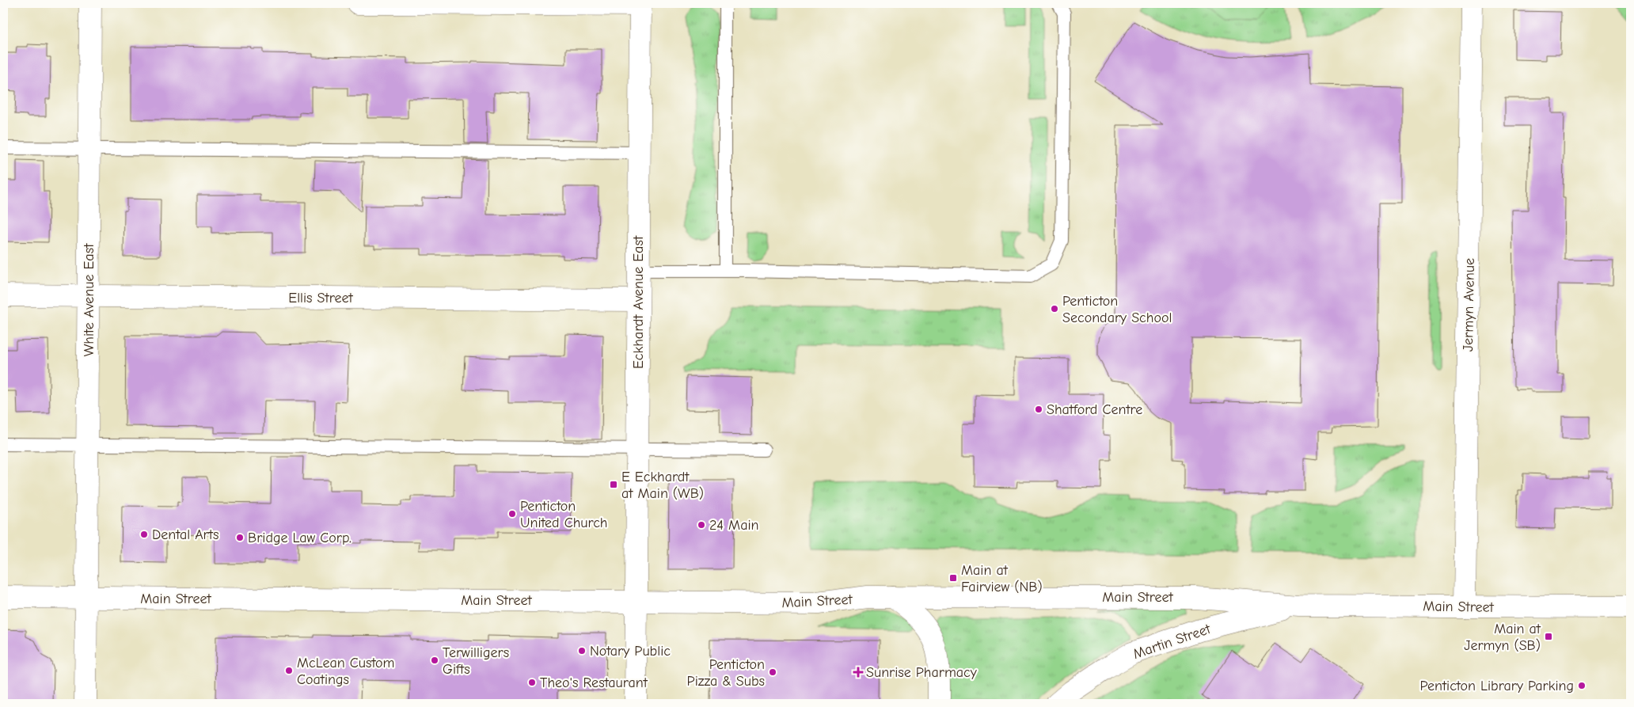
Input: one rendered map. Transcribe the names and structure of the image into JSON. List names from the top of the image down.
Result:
{
  "streets": {
    "main road": [
      "Ellis Street",
      "White Avenue East",
      "Eckhardt Avenue East",
      "Jermyn Avenue",
      "Main Street",
      "Martin Street"
    ]
  },
  "crossings": [
    ["Ellis Street", "White Avenue East"],
    ["Ellis Street", "Eckhardt Avenue East"],
    ["White Avenue East", "Main Street"],
    ["Eckhardt Avenue East", "Main Street"],
    ["Jermyn Avenue", "Main Street"],
    ["Main Street", "Martin Street"]
  ],
  "places": {
    "other": [
      "Penticton Secondary School",
      "Shatford Centre",
      "Penticton United Church",
      "24 Main",
      "Dental Arts",
      "Bridge Law Corp.",
      "Notary Public",
      "Terwilligers Gifts",
      "McLean Custom Coatings",
      "Penticton Pizza & Subs",
      "Theo's Restaurant",
      "Penticton Library Parking"
    ],
    "transit": ["E Eckhardt at Main (WB)", "Main at Fairview (NB)", "Main at Jermyn (SB)"],
    "health": ["Sunrise Pharmacy"]
  }
}
